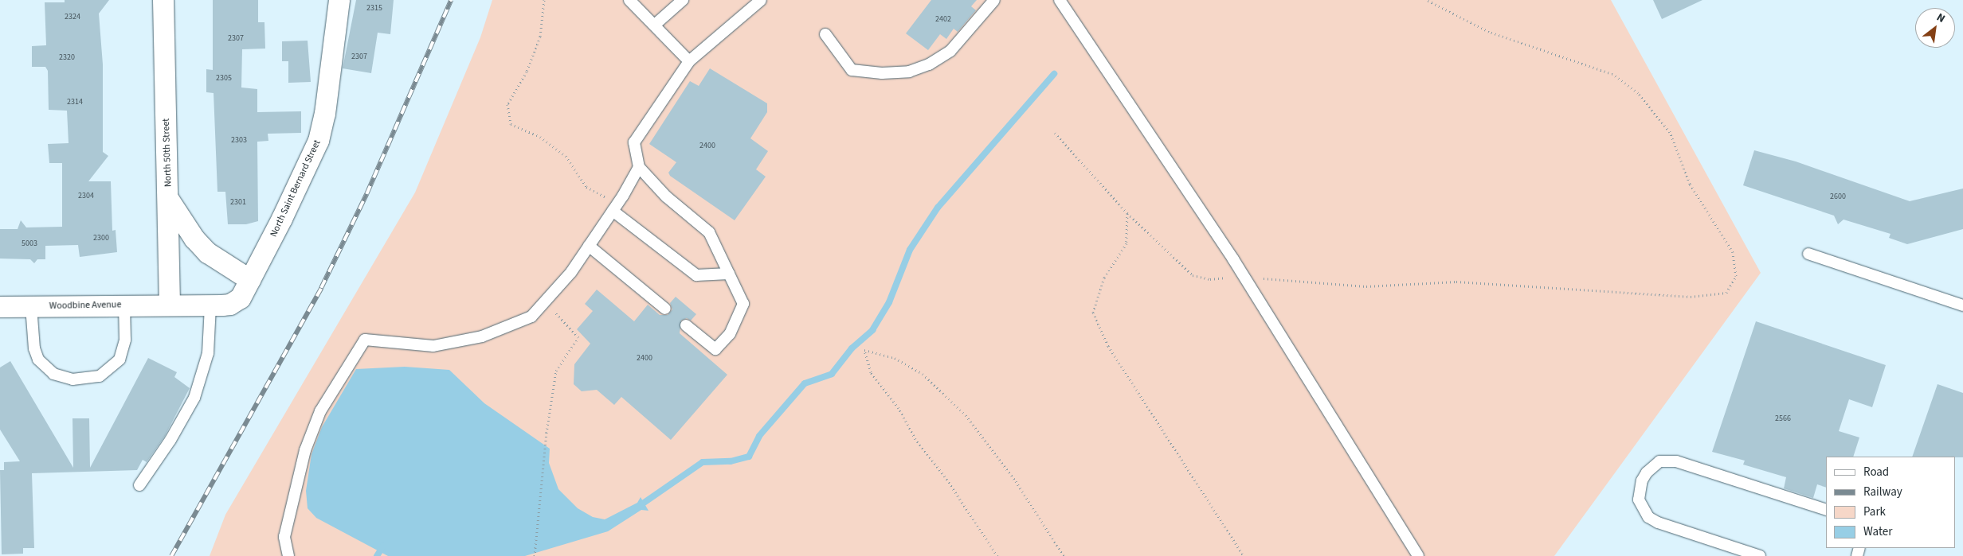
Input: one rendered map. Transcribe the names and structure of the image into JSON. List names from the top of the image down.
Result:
{
  "streets": {
    "street": ["North 50th Street", "North Saint Bernard Street", "Woodbine Avenue"]
  },
  "crossings": [
    ["North 50th Street", "North Saint Bernard Street"],
    ["North 50th Street", "Woodbine Avenue"],
    ["North Saint Bernard Street", "Woodbine Avenue"]
  ],
  "house_numbers": [
    "2315",
    "2324",
    "2402",
    "2307",
    "2307",
    "2320",
    "2305",
    "2314",
    "2303",
    "2400",
    "2304",
    "2600",
    "2301",
    "2300",
    "5003",
    "2400",
    "2566"
  ],
  "legend": [
    "Road",
    "Railway",
    "Park",
    "Water"
  ],
  "north": "top right"
}
